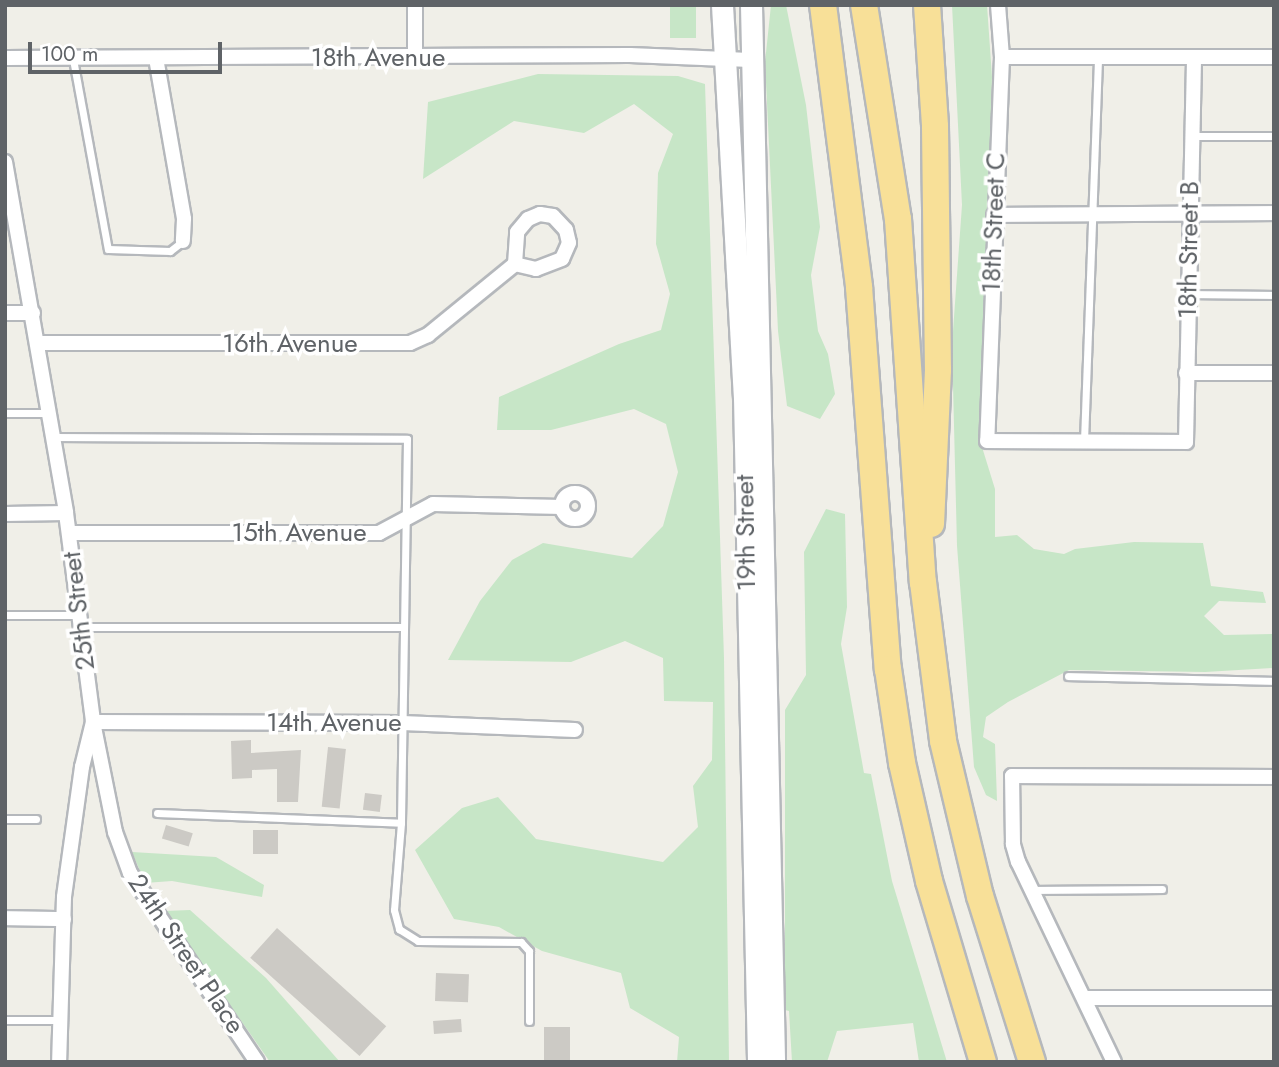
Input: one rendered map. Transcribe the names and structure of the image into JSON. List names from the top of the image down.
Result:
{
  "streets": {
    "main road": ["19th Street"],
    "street": [
      "18th Avenue",
      "18th Street C",
      "18th Street B",
      "16th Avenue",
      "15th Avenue",
      "25th Street",
      "14th Avenue",
      "24th Street Place"
    ]
  },
  "crossings": [
    ["18th Avenue", "19th Street"],
    ["18th Street C", "18th Street B"],
    ["16th Avenue", "25th Street"],
    ["15th Avenue", "25th Street"],
    ["25th Street", "14th Avenue"],
    ["25th Street", "24th Street Place"],
    ["14th Avenue", "24th Street Place"]
  ],
  "scale_bar": "100 m"
}
